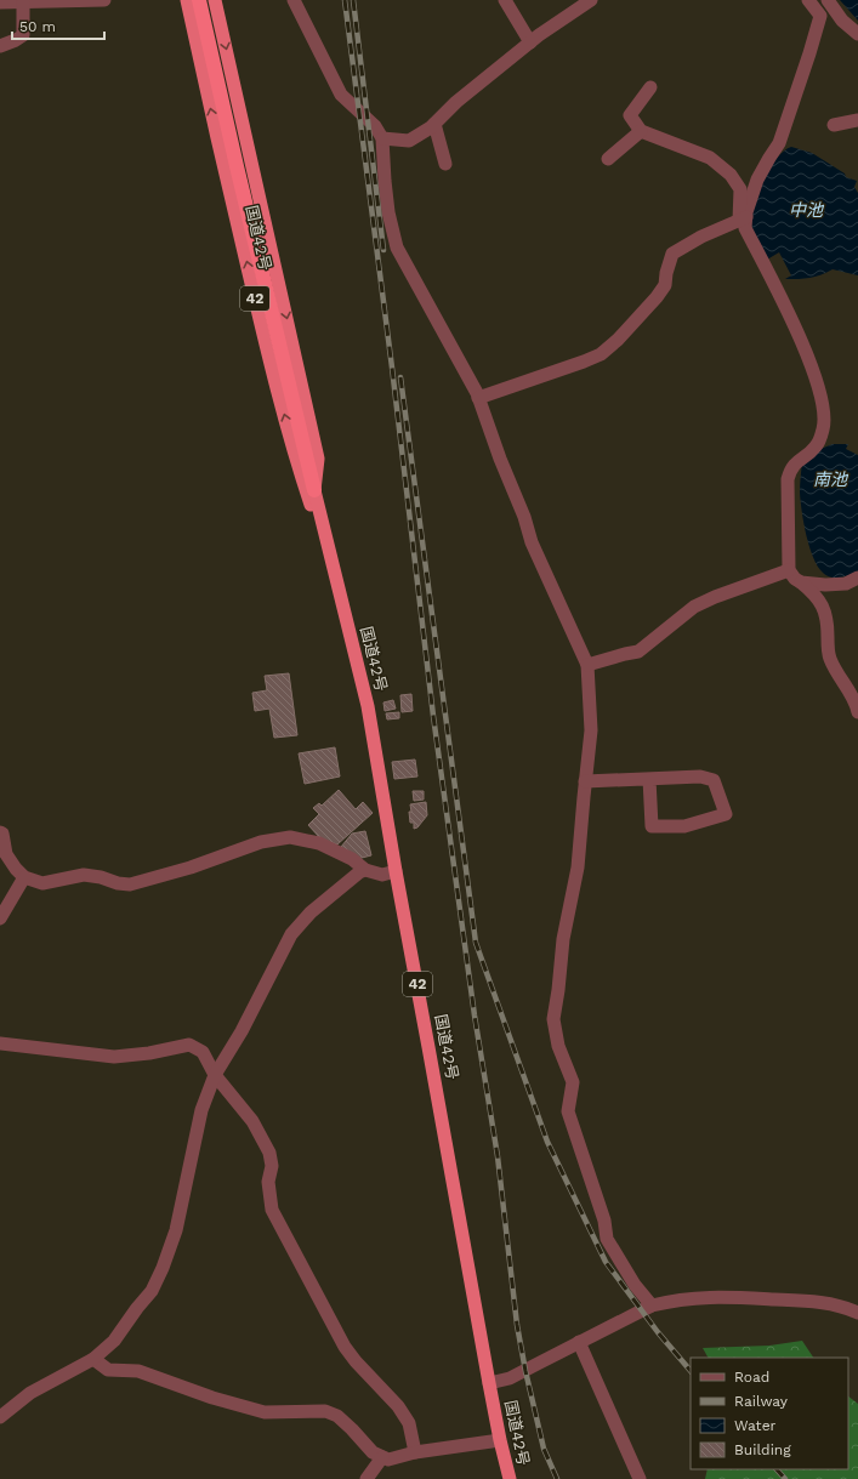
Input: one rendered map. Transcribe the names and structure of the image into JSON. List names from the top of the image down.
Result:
{
  "streets": {
    "highway": ["国道42号", "42"]
  },
  "water": ["中池", "南池"],
  "legend": [
    "Road",
    "Railway",
    "Water",
    "Building"
  ],
  "scale_bar": "50 m"
}
